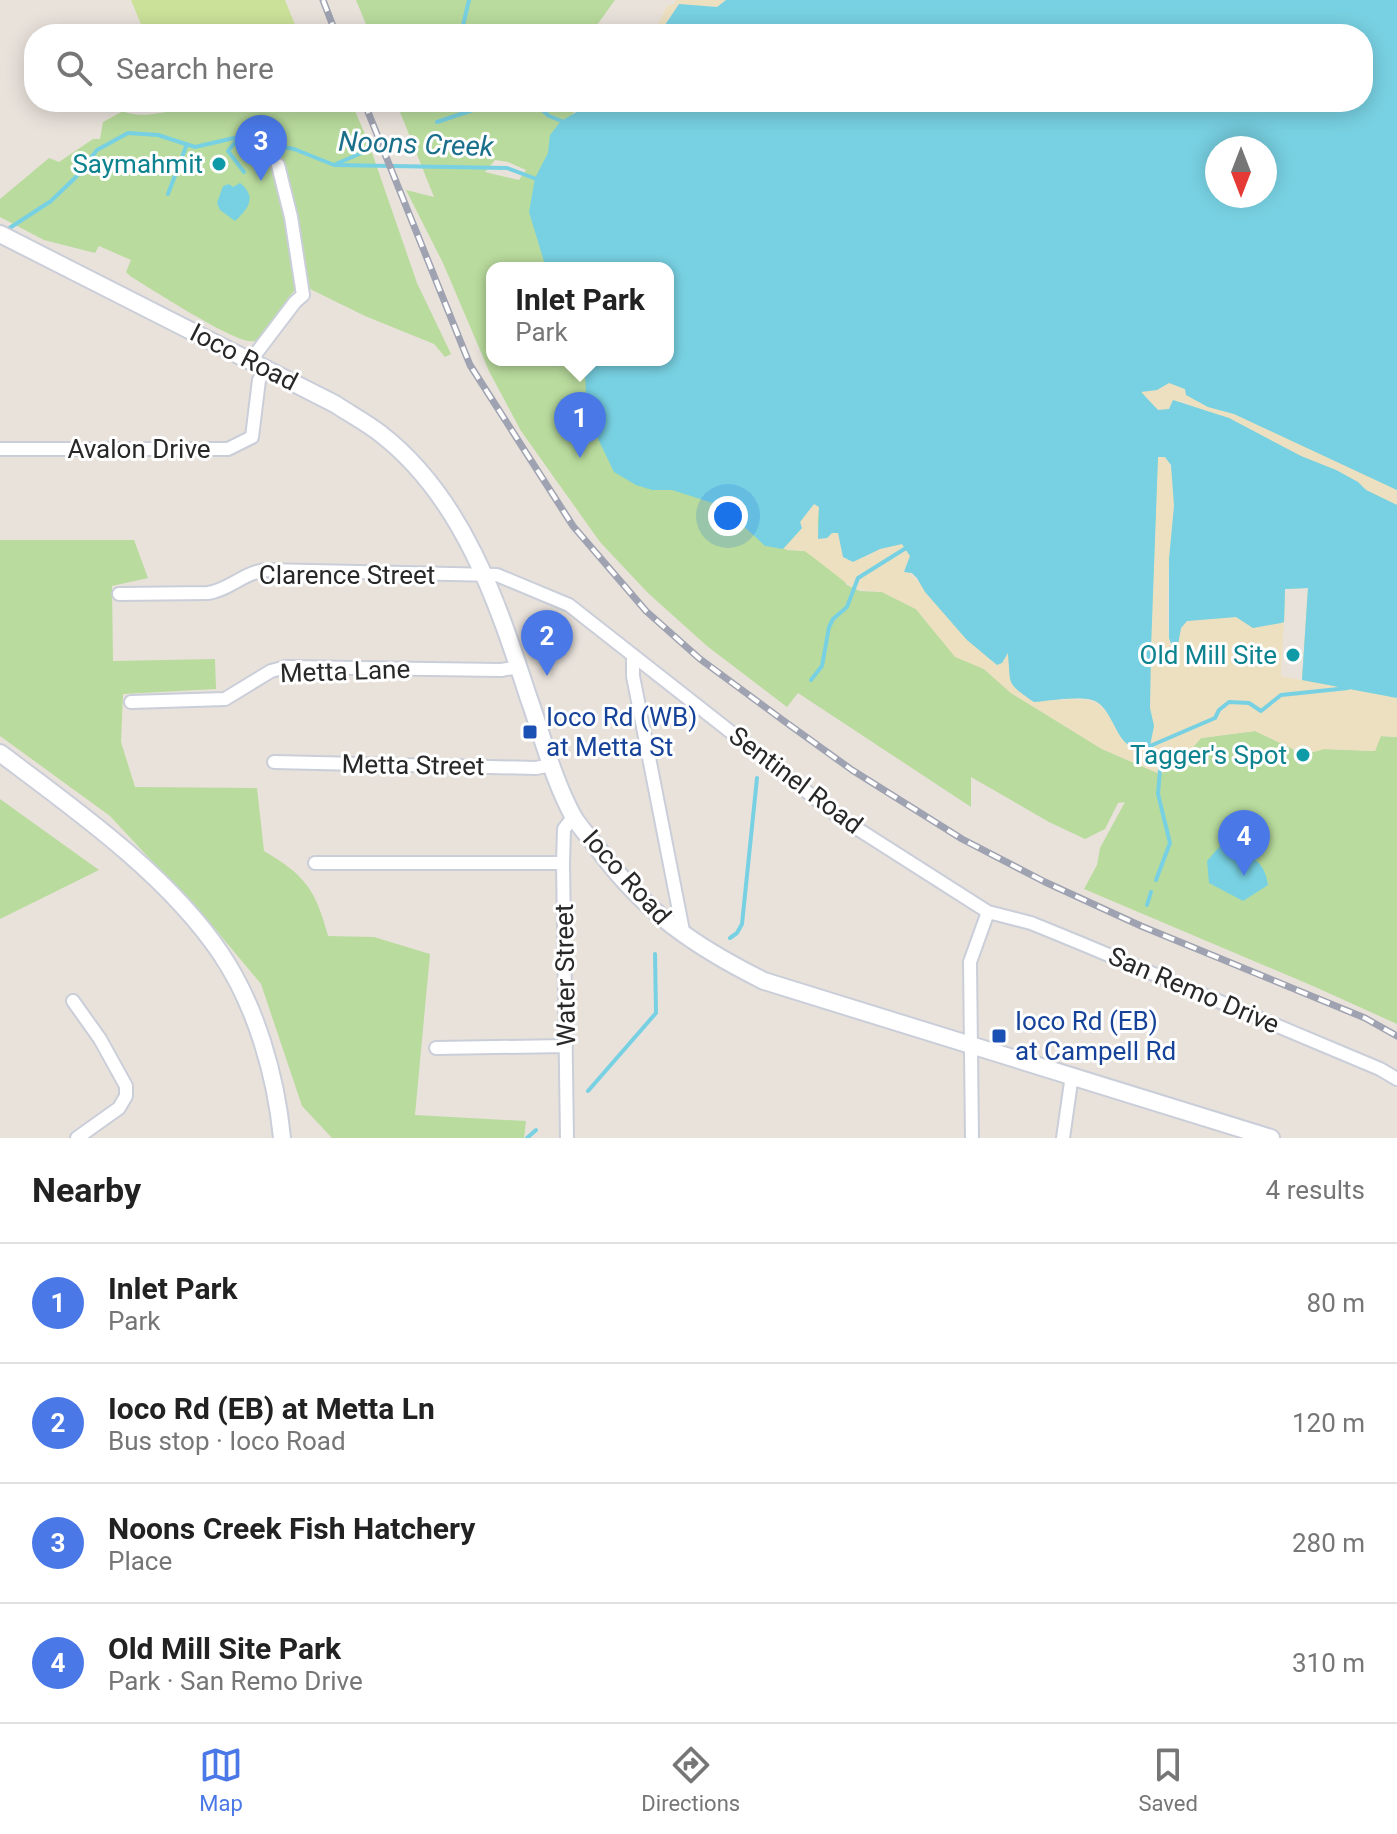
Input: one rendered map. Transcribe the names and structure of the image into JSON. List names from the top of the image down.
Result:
{
  "streets": {
    "main road": ["Ioco Road"],
    "street": [
      "Avalon Drive",
      "Clarence Street",
      "Metta Lane",
      "Metta Street",
      "Sentinel Road",
      "Water Street",
      "San Remo Drive"
    ]
  },
  "crossings": [
    ["Ioco Road", "Avalon Drive"],
    ["Ioco Road", "Clarence Street"],
    ["Ioco Road", "Metta Lane"],
    ["Ioco Road", "Metta Street"],
    ["Ioco Road", "Sentinel Road"],
    ["Ioco Road", "Water Street"],
    ["Clarence Street", "Sentinel Road"],
    ["Sentinel Road", "San Remo Drive"]
  ],
  "water": ["Noons Creek"],
  "places": {
    "other": ["Saymahmit", "Old Mill Site", "Tagger's Spot"],
    "transit": ["Ioco Rd (WB) at Metta St", "Ioco Rd (EB) at Campell Rd"]
  },
  "north": "bottom",
  "page": {
    "search": "Search here",
    "pins": [
      "3",
      "1",
      "2",
      "4"
    ],
    "popup": ["Inlet Park", "Park"],
    "heading": ["Nearby", "4 results"],
    "list": [
      {
        "mark": "1",
        "name": "Inlet Park",
        "note": "Park",
        "value": "80 m"
      },
      {
        "mark": "2",
        "name": "Ioco Rd (EB) at Metta Ln",
        "note": "Bus stop · Ioco Road",
        "value": "120 m"
      },
      {
        "mark": "3",
        "name": "Noons Creek Fish Hatchery",
        "note": "Place",
        "value": "280 m"
      },
      {
        "mark": "4",
        "name": "Old Mill Site Park",
        "note": "Park · San Remo Drive",
        "value": "310 m"
      }
    ],
    "nav": ["Map", "Directions", "Saved"]
  }
}
